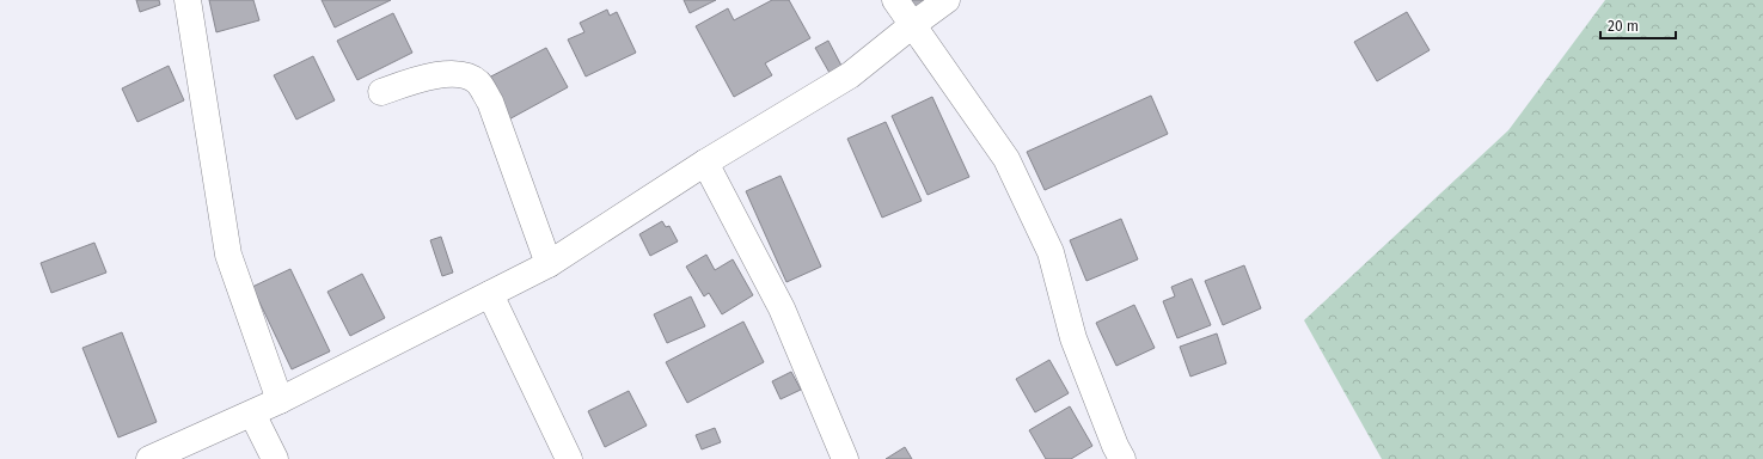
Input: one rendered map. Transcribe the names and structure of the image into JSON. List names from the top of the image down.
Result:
{
  "scale_bar": "20 m"
}
